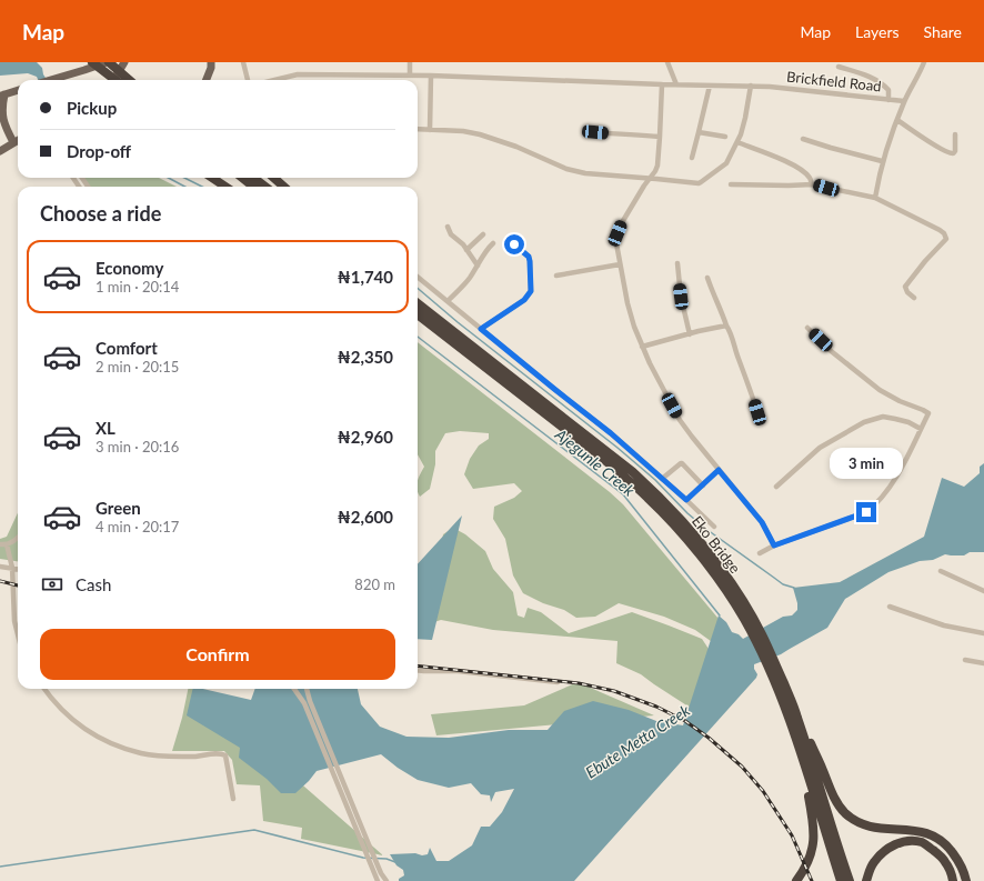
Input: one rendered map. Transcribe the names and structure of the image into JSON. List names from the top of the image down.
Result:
{
  "streets": {
    "highway": ["Eko Bridge"],
    "street": ["Brickfield Road"]
  },
  "water": ["Ajegunle Creek", "Ebute Metta Creek"],
  "page": {
    "header": "Map",
    "nav": ["Map", "Layers", "Share"],
    "banner": ["Pickup", "Drop-off"],
    "heading": "Choose a ride",
    "list": [
      {
        "name": "Economy",
        "note": "1 min · 20:14",
        "value": "₦1,740"
      },
      {
        "name": "Comfort",
        "note": "2 min · 20:15",
        "value": "₦2,350"
      },
      {
        "name": "XL",
        "note": "3 min · 20:16",
        "value": "₦2,960"
      },
      {
        "name": "Green",
        "note": "4 min · 20:17",
        "value": "₦2,600"
      }
    ],
    "bubble": "3 min",
    "pay": ["Cash", "820 m"],
    "buttons": "Confirm"
  }
}
